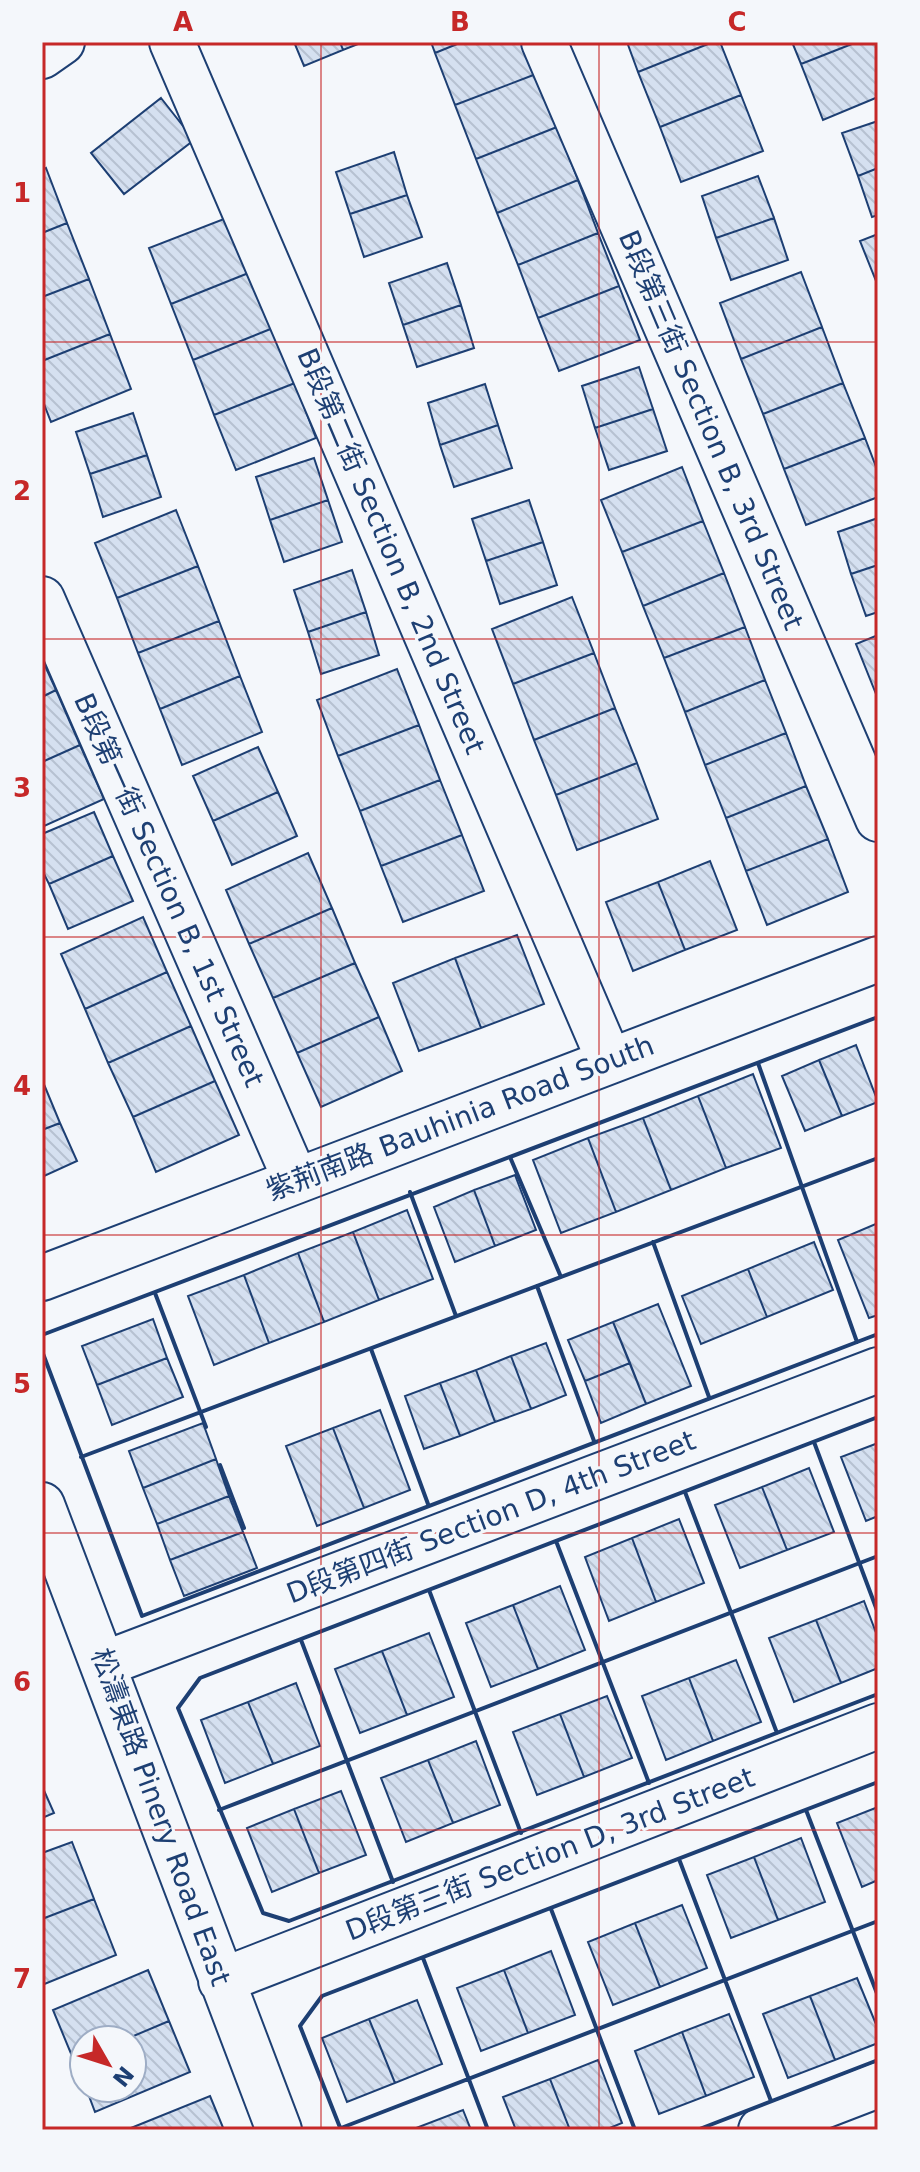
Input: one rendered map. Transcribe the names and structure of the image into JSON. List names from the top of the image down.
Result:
{
  "streets": {
    "street": [
      "B段第三街 Section B, 3rd Street",
      "B段第二街 Section B, 2nd Street",
      "B段第一街 Section B, 1st Street",
      "紫荊南路 Bauhinia Road South",
      "D段第四街 Section D, 4th Street",
      "松濤東路 Pinery Road East",
      "D段第三街 Section D, 3rd Street"
    ]
  },
  "crossings": [
    ["B段第二街 Section B, 2nd Street", "紫荊南路 Bauhinia Road South"],
    ["B段第一街 Section B, 1st Street", "紫荊南路 Bauhinia Road South"],
    ["D段第四街 Section D, 4th Street", "松濤東路 Pinery Road East"],
    ["松濤東路 Pinery Road East", "D段第三街 Section D, 3rd Street"]
  ],
  "north": "bottom right",
  "grid": {
    "columns": ["A", "B", "C"],
    "rows": [
      "1",
      "2",
      "3",
      "4",
      "5",
      "6",
      "7"
    ]
  }
}
